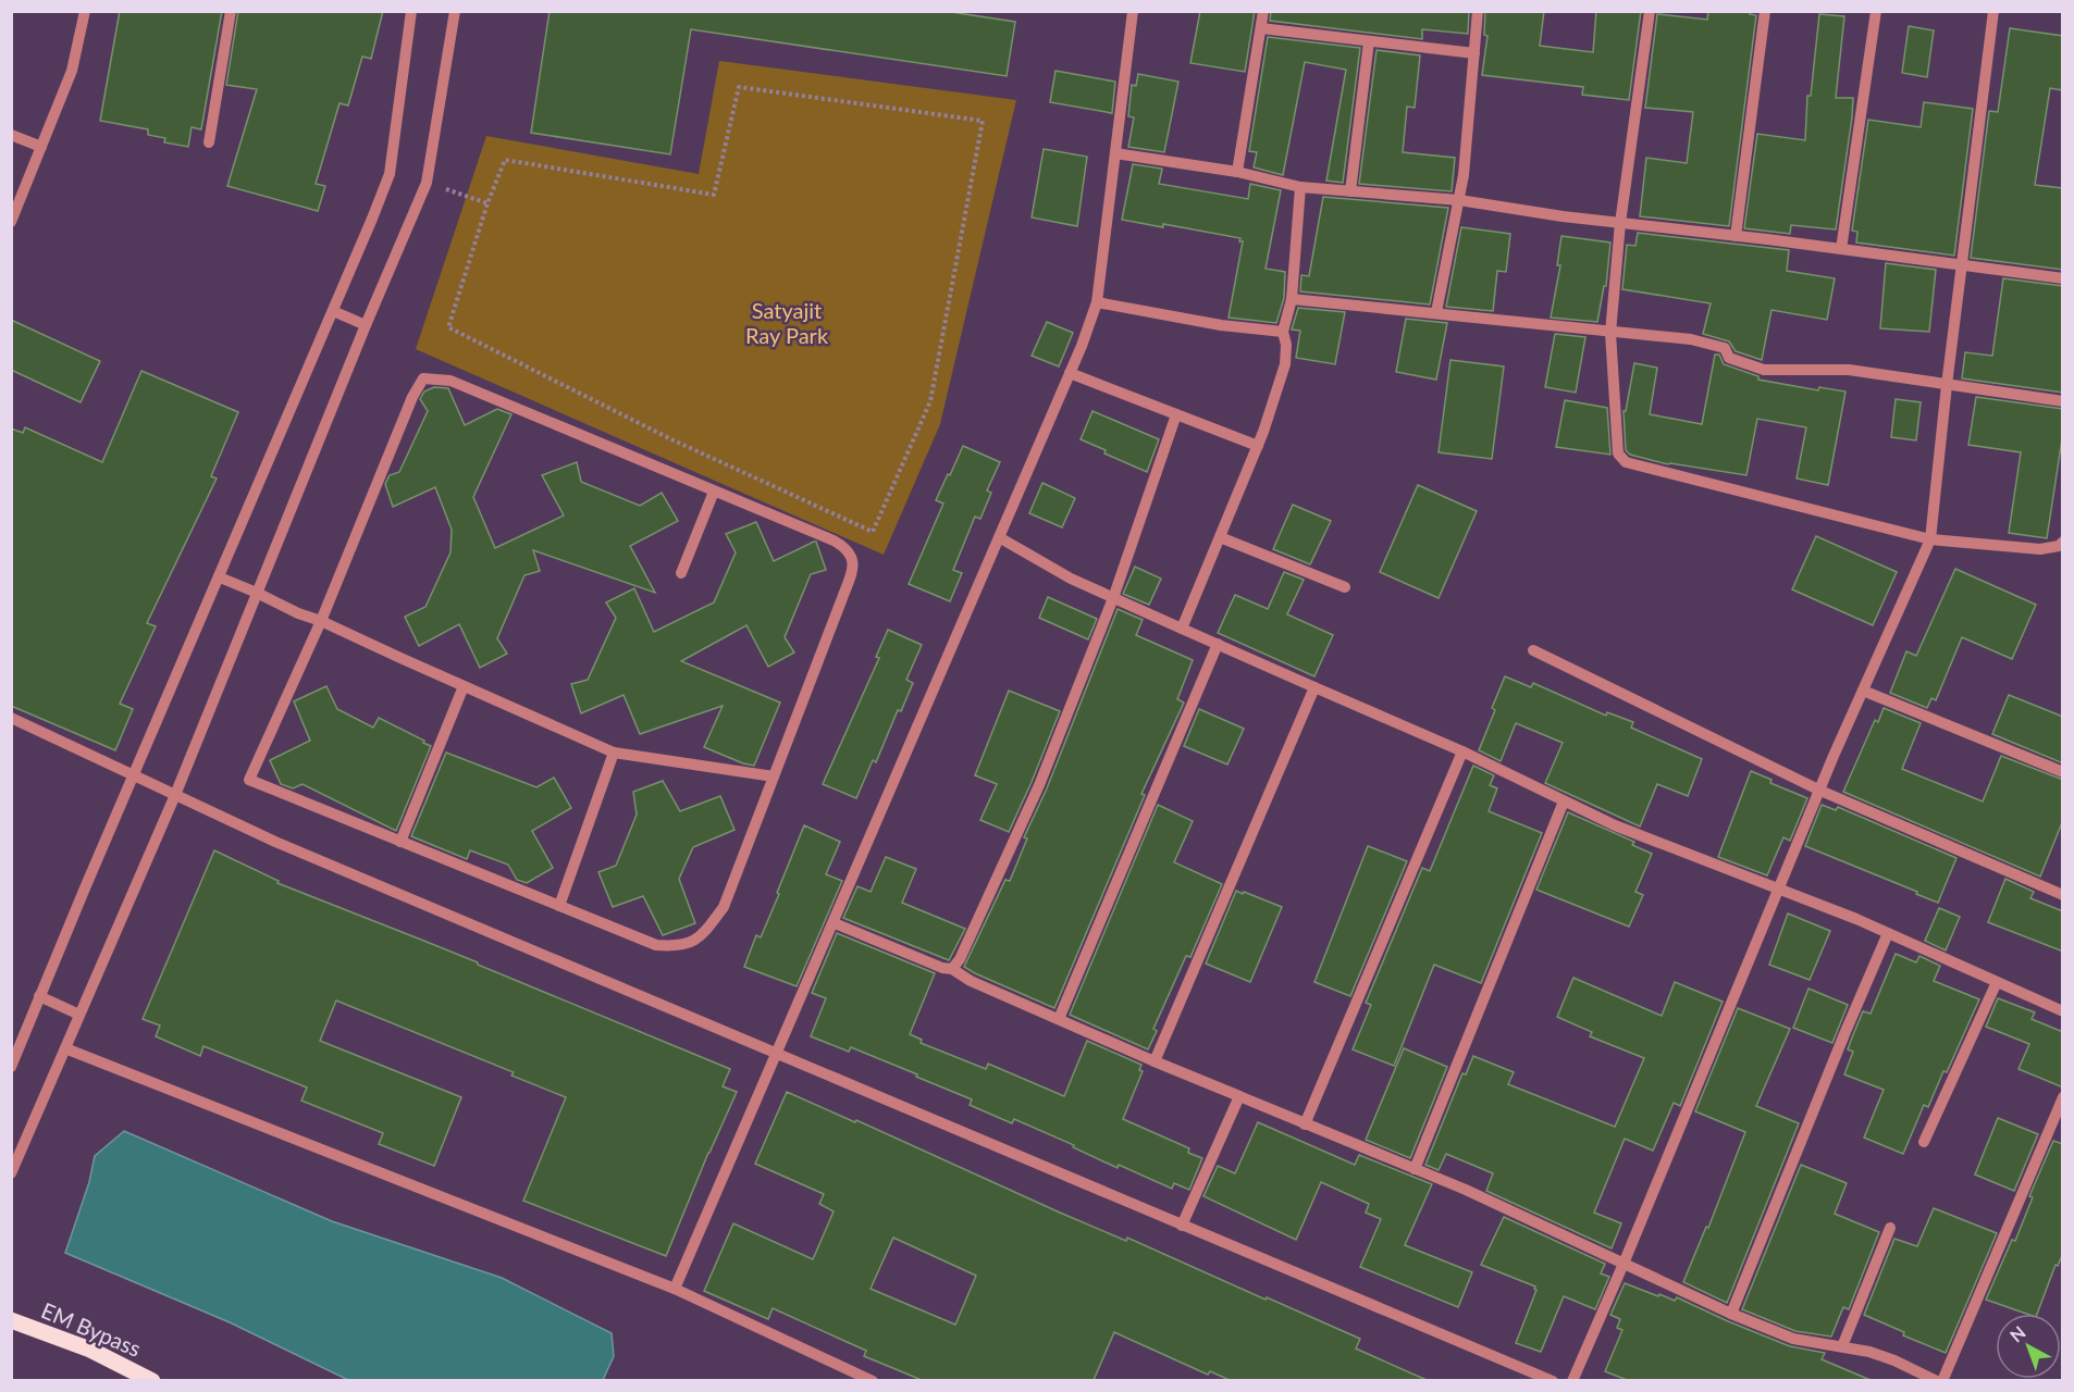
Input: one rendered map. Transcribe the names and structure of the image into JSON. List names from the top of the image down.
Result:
{
  "streets": {
    "main road": ["EM Bypass"]
  },
  "parks": ["Satyajit Ray Park"],
  "north": "top left"
}
